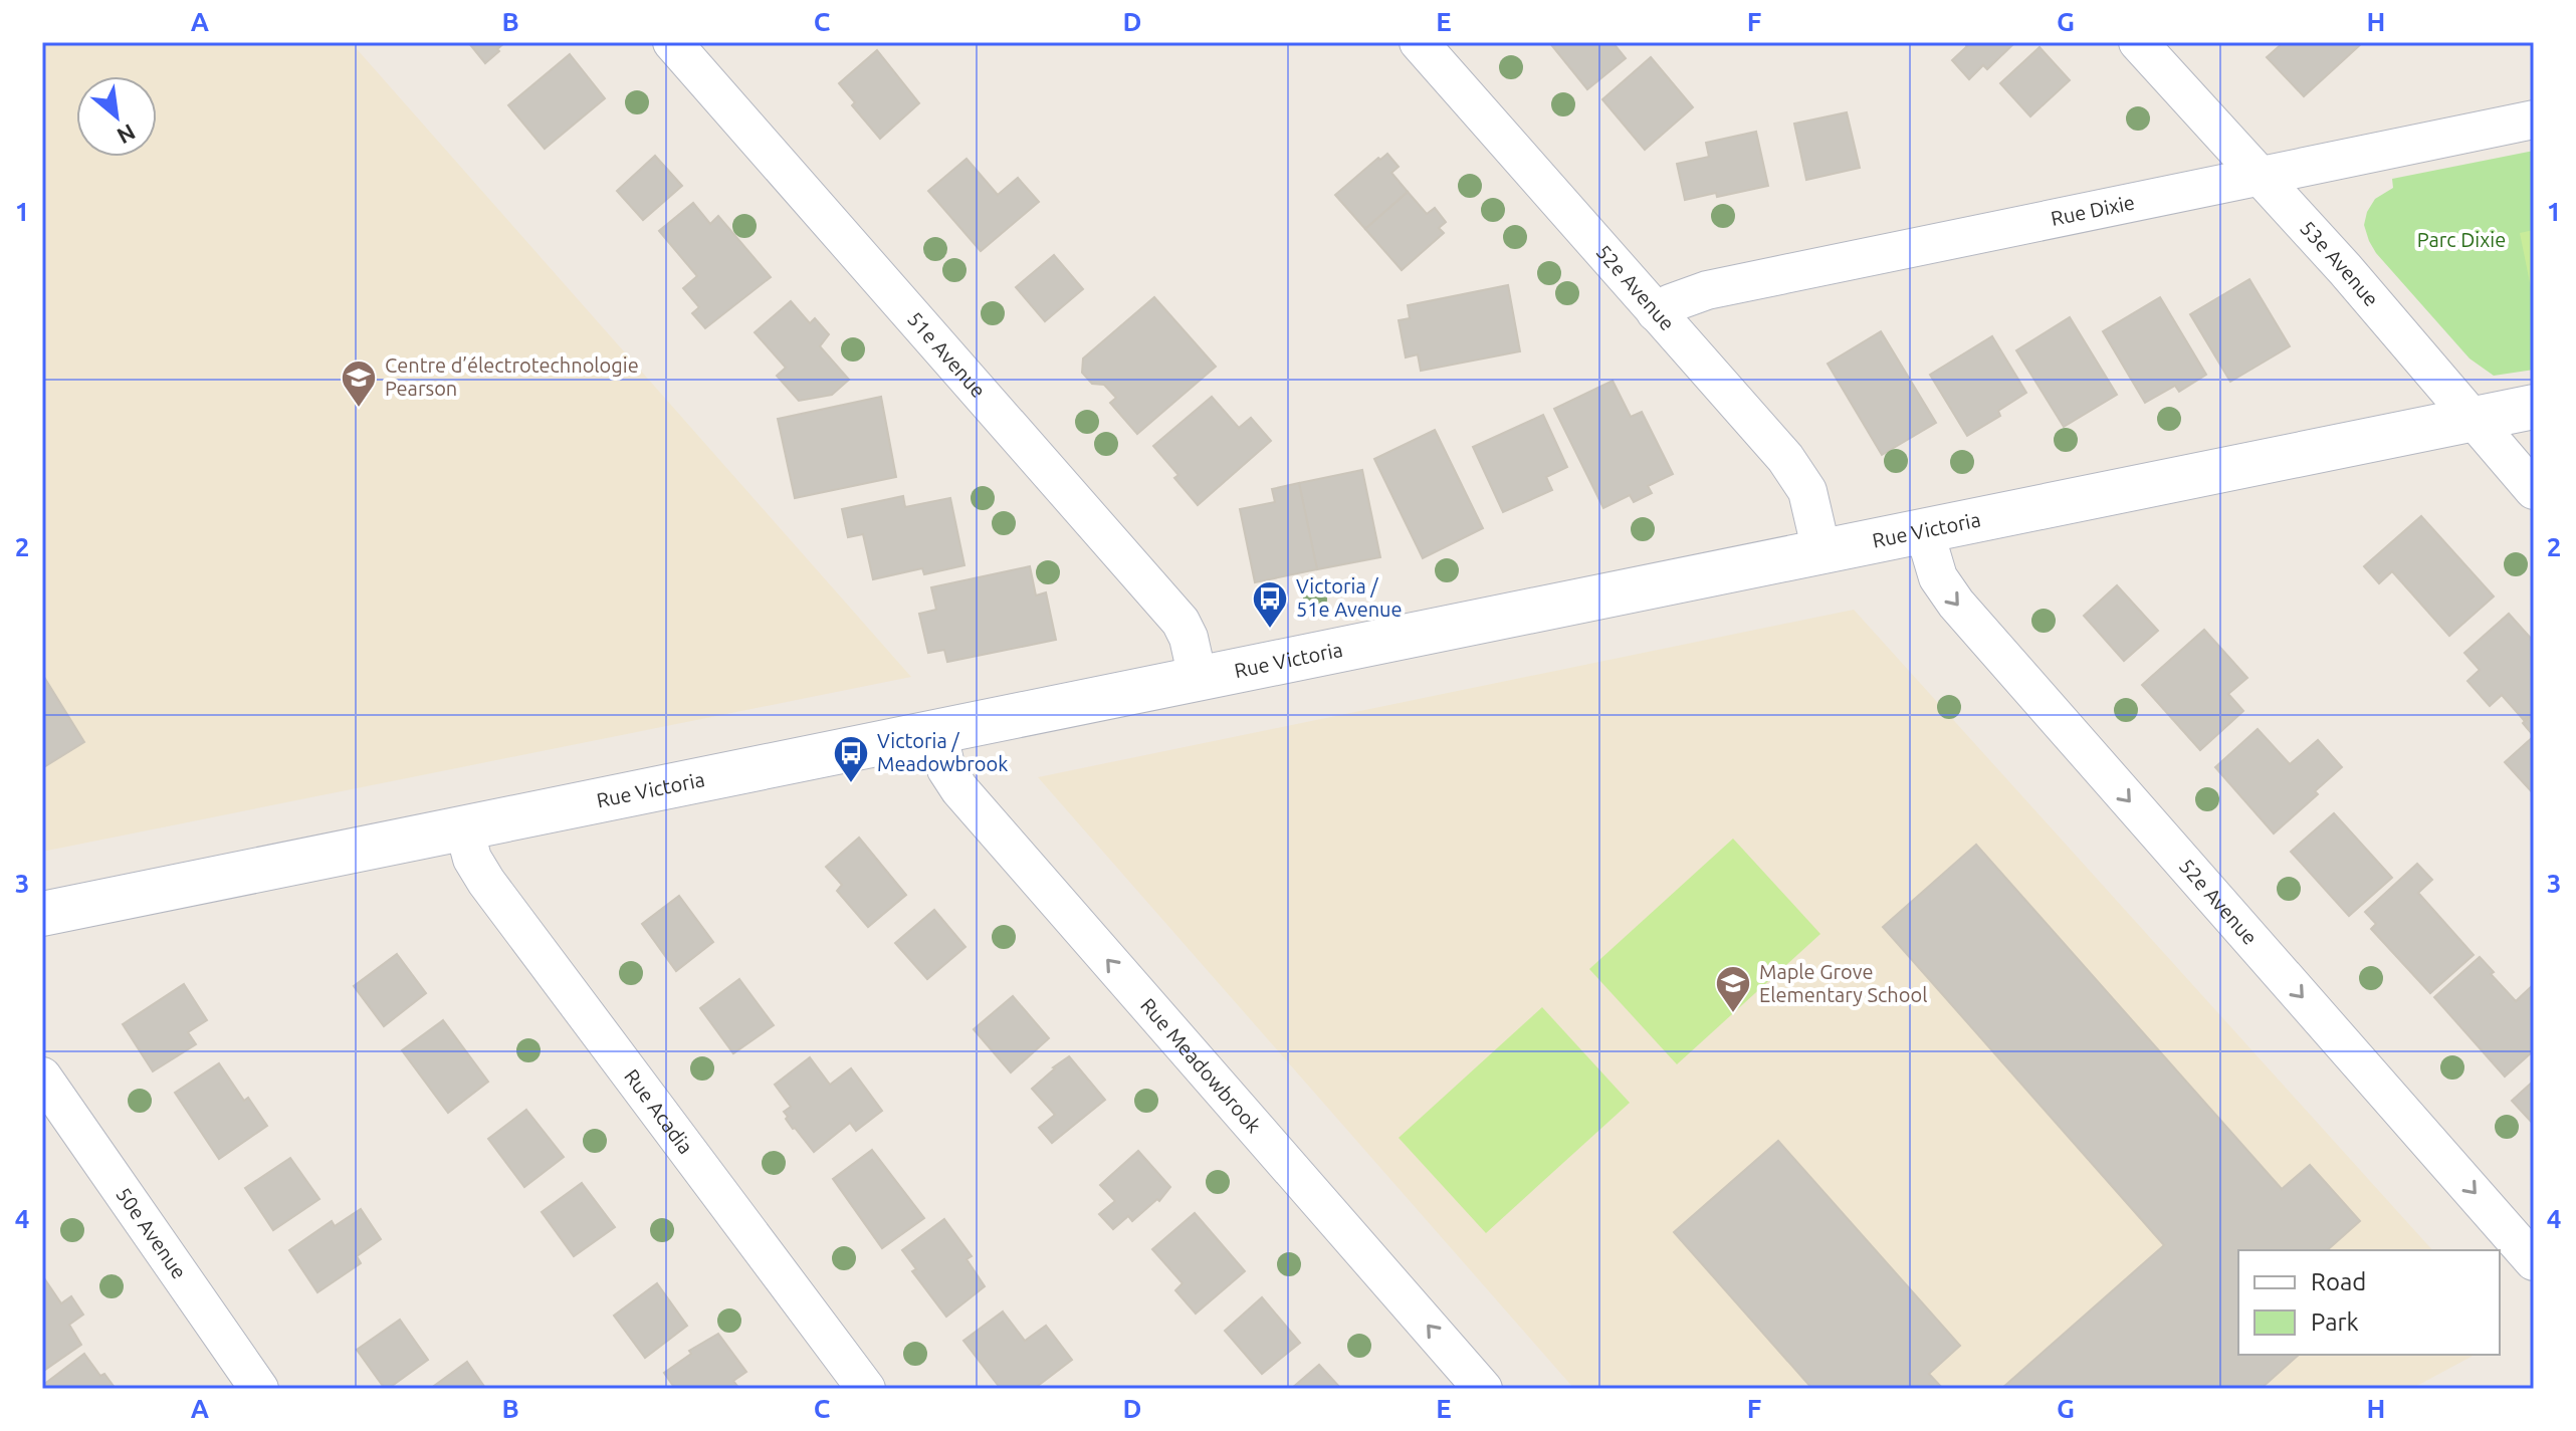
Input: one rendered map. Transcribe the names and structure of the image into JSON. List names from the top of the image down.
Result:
{
  "streets": {
    "main road": ["Rue Victoria"],
    "street": [
      "Rue Dixie",
      "53e Avenue",
      "52e Avenue",
      "51e Avenue",
      "Rue Meadowbrook",
      "Rue Acadia",
      "50e Avenue"
    ]
  },
  "crossings": [
    ["Rue Dixie", "53e Avenue"],
    ["Rue Dixie", "52e Avenue"],
    ["53e Avenue", "Rue Victoria"],
    ["52e Avenue", "Rue Victoria"],
    ["51e Avenue", "Rue Victoria"],
    ["Rue Victoria", "Rue Meadowbrook"],
    ["Rue Victoria", "Rue Acadia"]
  ],
  "one_way": ["52e Avenue", "Rue Meadowbrook"],
  "parks": ["Parc Dixie"],
  "places": {
    "school or university": ["Centre d’électrotechnologie Pearson", "Maple Grove Elementary School"],
    "bus stop": ["Victoria / 51e Avenue", "Victoria / Meadowbrook"]
  },
  "legend": ["Road", "Park"],
  "north": "bottom right",
  "grid": {
    "columns": [
      "A",
      "B",
      "C",
      "D",
      "E",
      "F",
      "G",
      "H"
    ],
    "rows": [
      "1",
      "2",
      "3",
      "4"
    ]
  }
}
